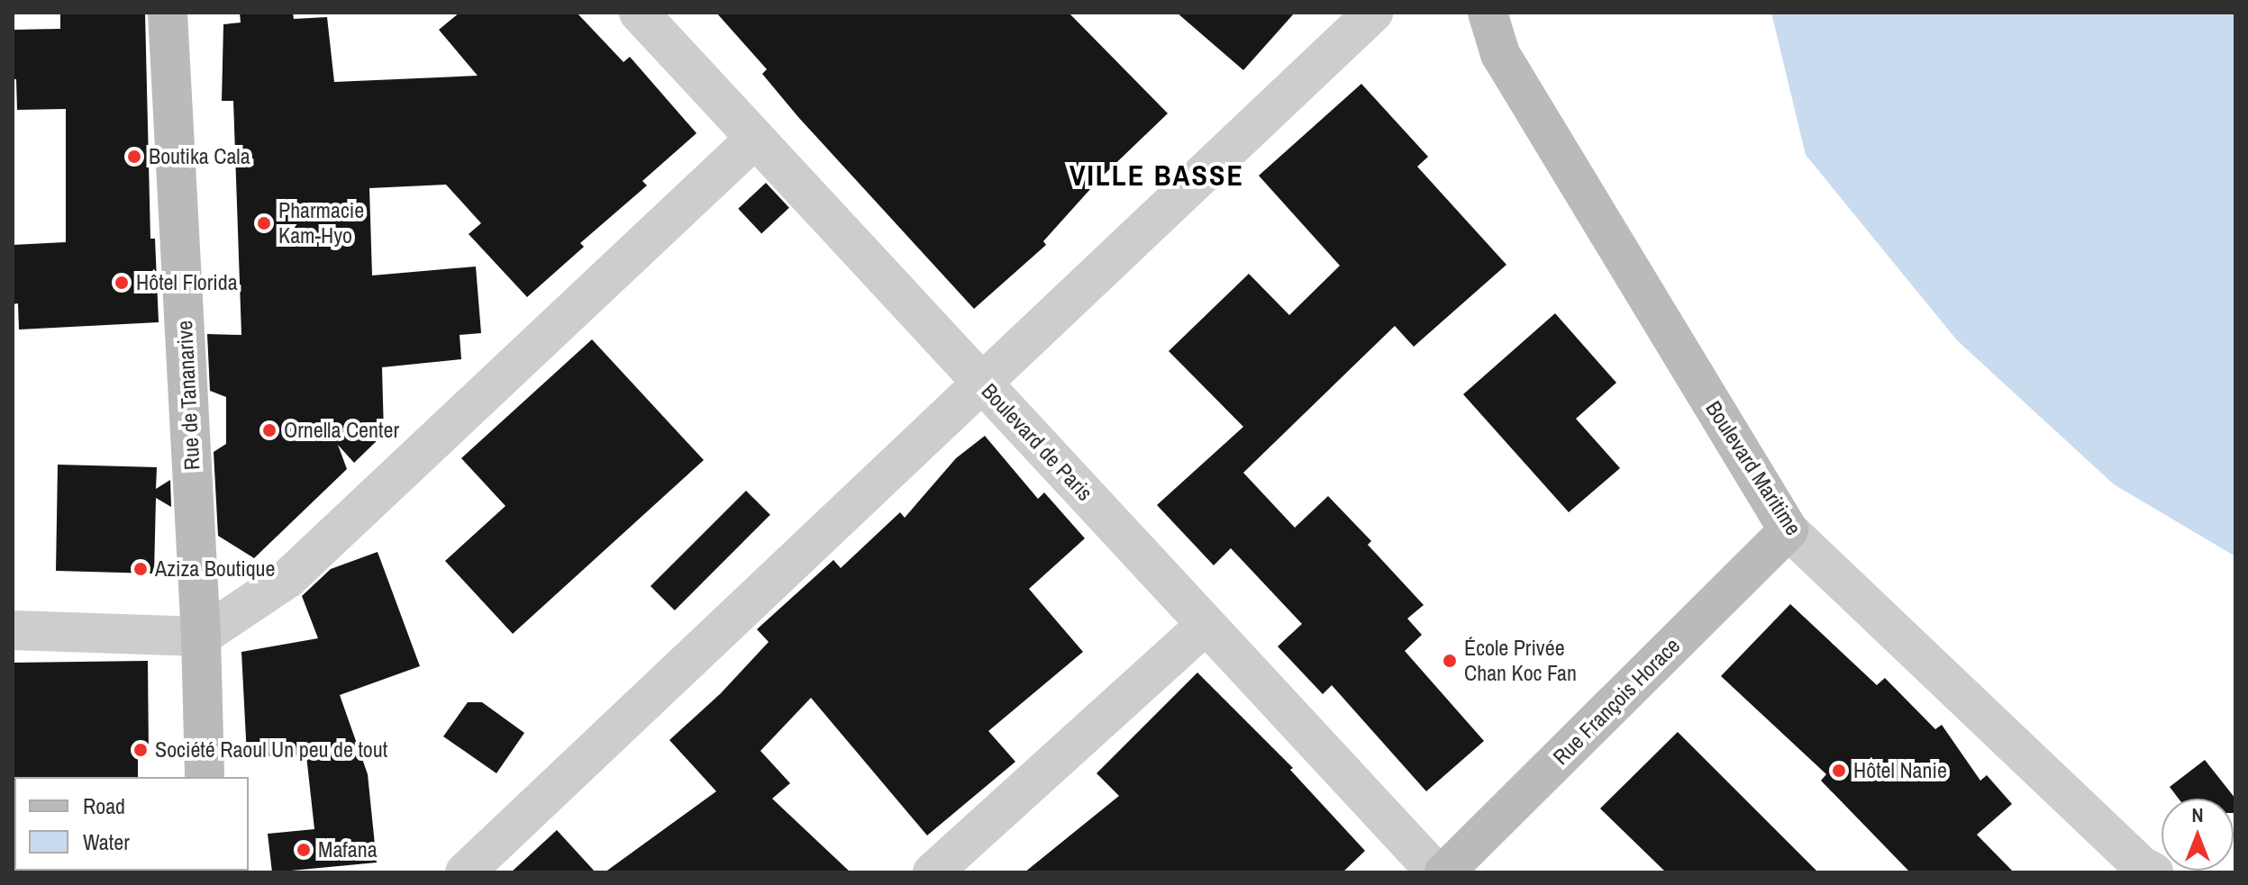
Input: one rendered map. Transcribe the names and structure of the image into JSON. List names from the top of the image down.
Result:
{
  "streets": {
    "street": [
      "Rue de Tananarive",
      "Boulevard de Paris",
      "Boulevard Maritime",
      "Rue François Horace"
    ]
  },
  "crossings": [
    ["Boulevard Maritime", "Rue François Horace"]
  ],
  "districts": ["VILLE BASSE"],
  "places": [
    "Boutika Cala",
    "Pharmacie Kam-Hyo",
    "Hôtel Florida",
    "Ornella Center",
    "Aziza Boutique",
    "École Privée Chan Koc Fan",
    "Société Raoul Un peu de tout",
    "Hôtel Nanie",
    "Mafana"
  ],
  "legend": ["Road", "Water"],
  "north": "top"
}
